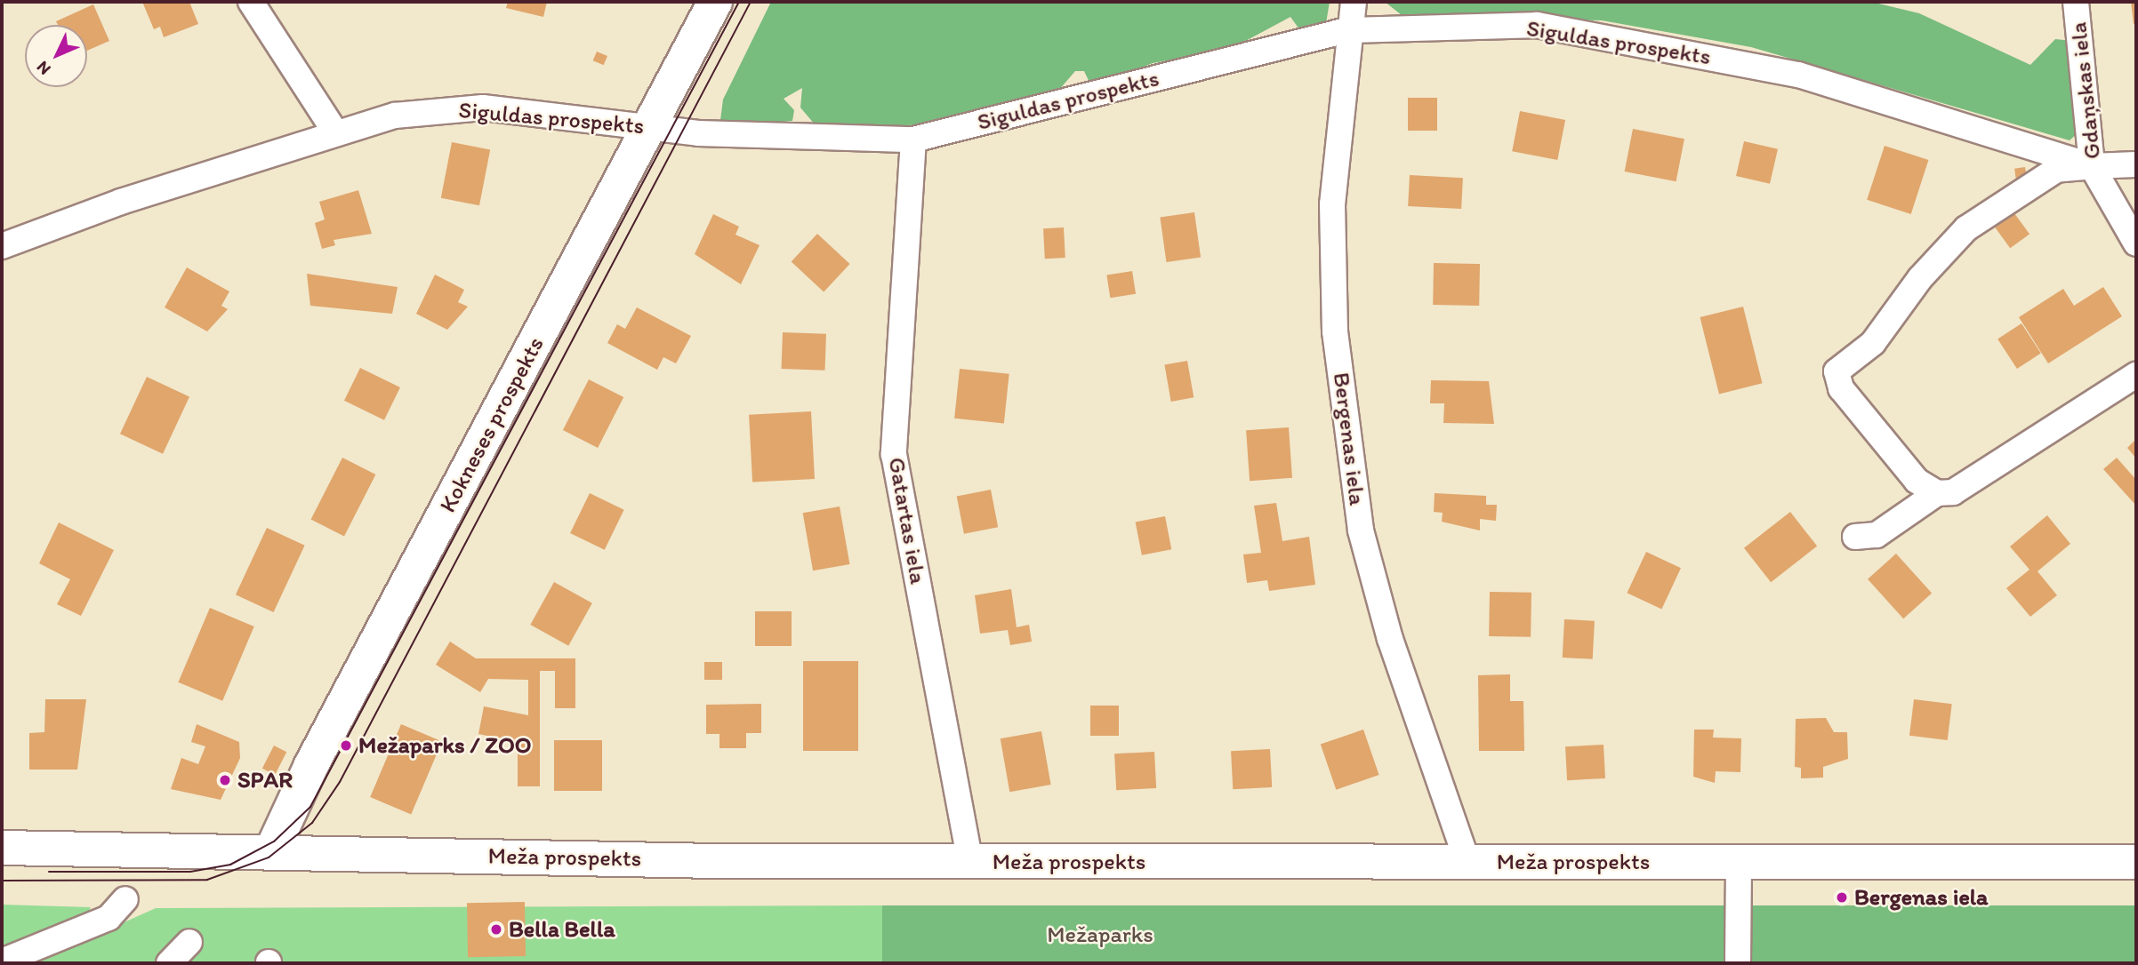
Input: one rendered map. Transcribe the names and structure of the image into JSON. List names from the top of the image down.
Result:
{
  "streets": {
    "street": [
      "Siguldas prospekts",
      "Gdaņskas iela",
      "Kokneses prospekts",
      "Bergenas iela",
      "Gatartas iela",
      "Meža prospekts"
    ]
  },
  "crossings": [
    ["Siguldas prospekts", "Gdaņskas iela"],
    ["Siguldas prospekts", "Kokneses prospekts"],
    ["Siguldas prospekts", "Bergenas iela"],
    ["Siguldas prospekts", "Gatartas iela"],
    ["Kokneses prospekts", "Meža prospekts"],
    ["Bergenas iela", "Meža prospekts"],
    ["Gatartas iela", "Meža prospekts"]
  ],
  "parks": ["Mežaparks"],
  "places": [
    "Mežaparks / ZOO",
    "SPAR",
    "Bergenas iela",
    "Bella Bella"
  ],
  "north": "bottom left"
}
